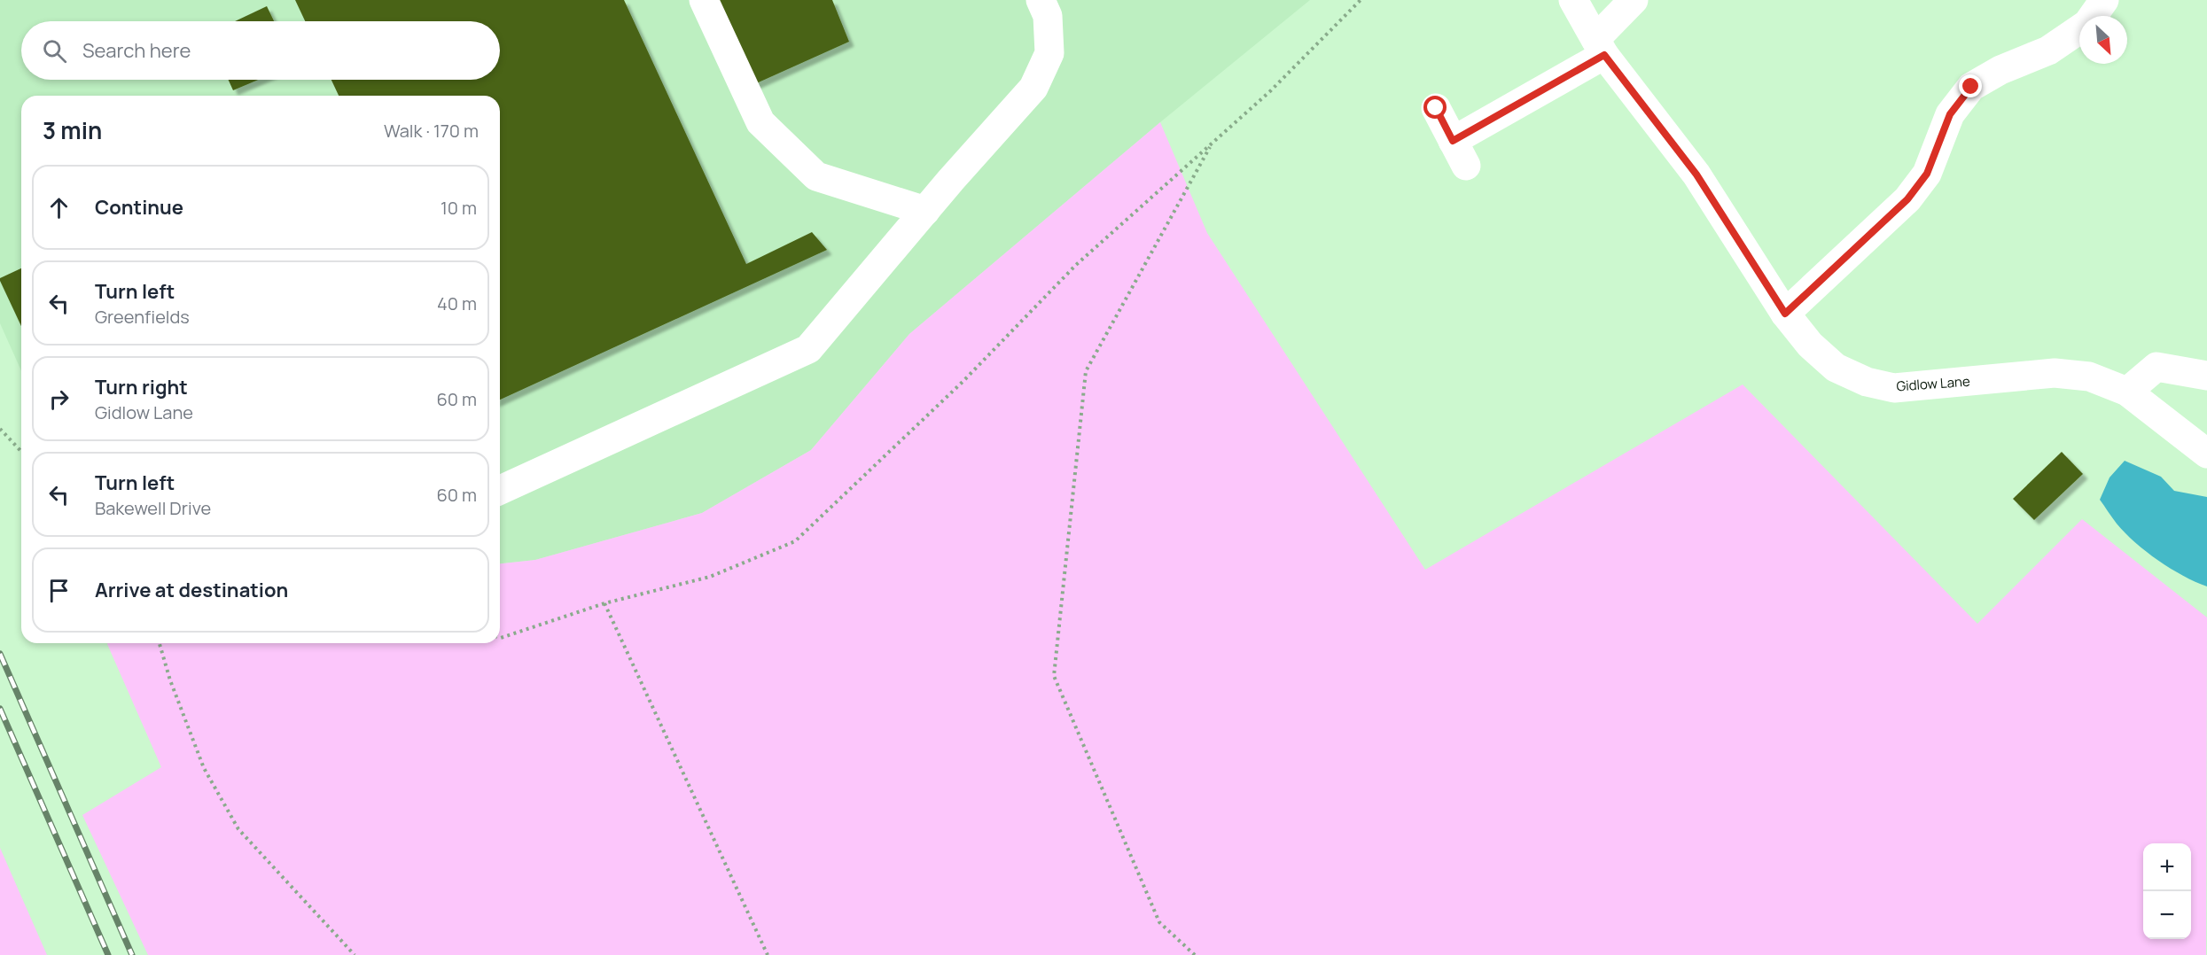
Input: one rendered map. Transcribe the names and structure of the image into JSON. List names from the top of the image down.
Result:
{
  "streets": {
    "street": ["Gidlow Lane"]
  },
  "north": "bottom right",
  "page": {
    "search": "Search here",
    "heading": ["3 min", "Walk · 170 m"],
    "list": [
      ["Continue", "10 m"],
      ["Turn left", "Greenfields", "40 m"],
      ["Turn right", "Gidlow Lane", "60 m"],
      ["Turn left", "Bakewell Drive", "60 m"],
      "Arrive at destination"
    ],
    "map_buttons": ["+", "−"]
  }
}
